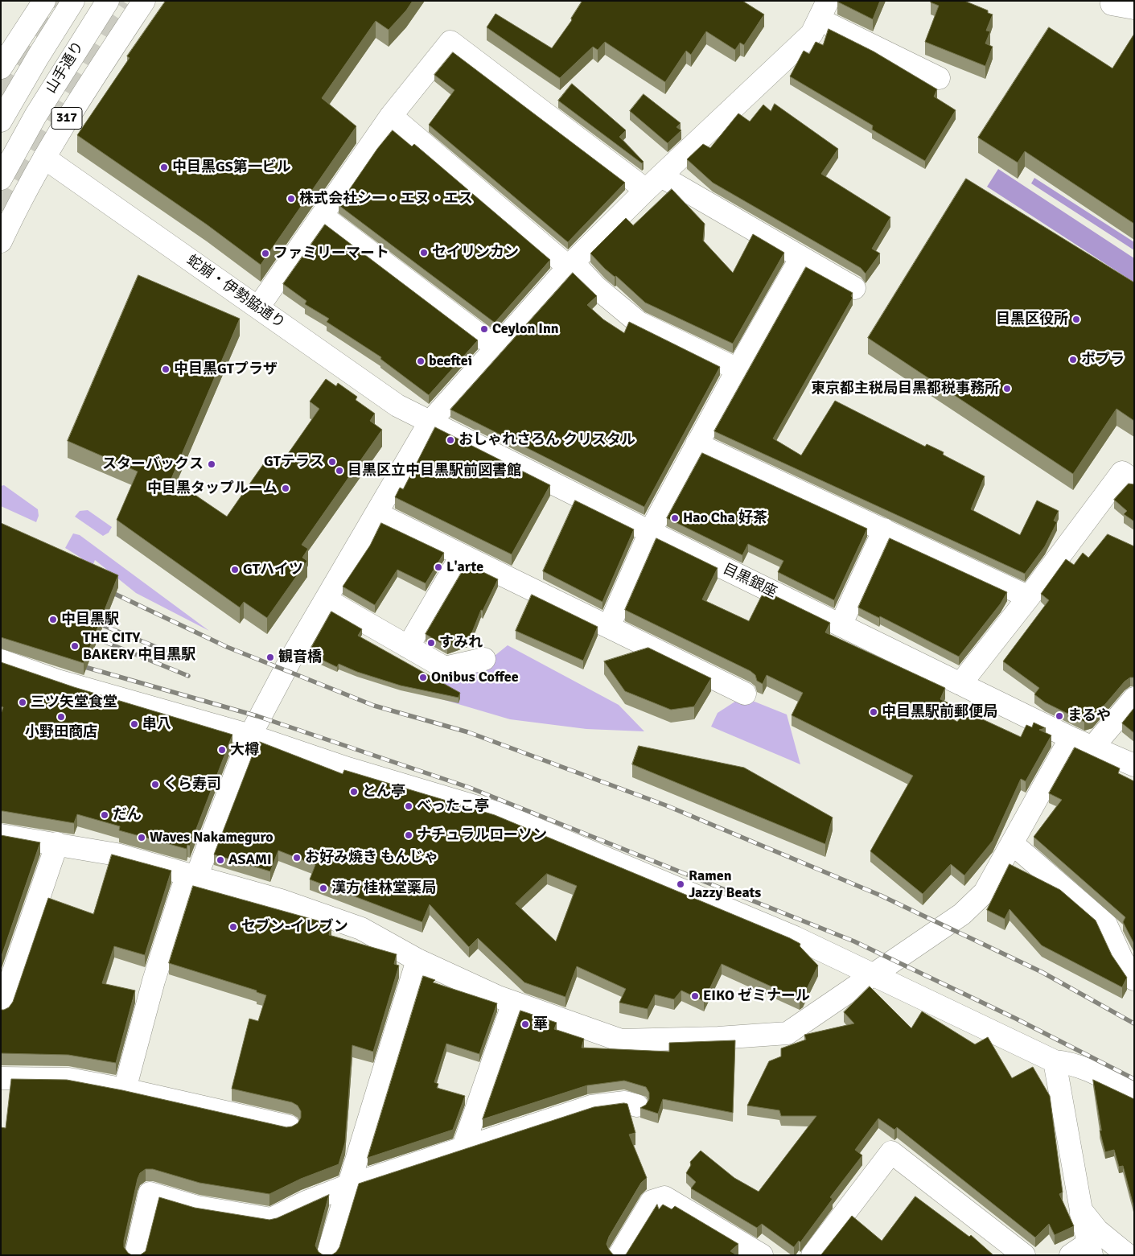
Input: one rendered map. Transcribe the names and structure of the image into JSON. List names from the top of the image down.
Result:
{
  "streets": {
    "street": [
      "山手通り",
      "317",
      "蛇崩・伊勢脇通り",
      "目黒銀座"
    ]
  },
  "crossings": [
    ["317", "蛇崩・伊勢脇通り"],
    ["蛇崩・伊勢脇通り", "目黒銀座"]
  ],
  "places": [
    "中目黒GS第一ビル",
    "株式会社シー・エヌ・エス",
    "セイリンカン",
    "ファミリーマート",
    "目黒区役所",
    "Ceylon Inn",
    "ポプラ",
    "beeftei",
    "中目黒GTプラザ",
    "東京都主税局目黒都税事務所",
    "おしゃれさろん クリスタル",
    "GTテラス",
    "スターバックス",
    "目黒区立中目黒駅前図書館",
    "中目黒タップルーム",
    "Hao Cha 好茶",
    "L'arte",
    "GTハイツ",
    "中目黒駅",
    "すみれ",
    "THE CITY BAKERY 中目黒駅",
    "観音橋",
    "Onibus Coffee",
    "三ツ矢堂食堂",
    "中目黒駅前郵便局",
    "まるや",
    "小野田商店",
    "串八",
    "大樽",
    "くら寿司",
    "とん亭",
    "べったこ亭",
    "だん",
    "ナチュラルローソン",
    "Waves Nakameguro",
    "お好み焼き もんじゃ",
    "ASAMI",
    "Ramen Jazzy Beats",
    "漢方 桂林堂薬局",
    "セブン-イレブン",
    "EIKO ゼミナール",
    "華"
  ]
}
